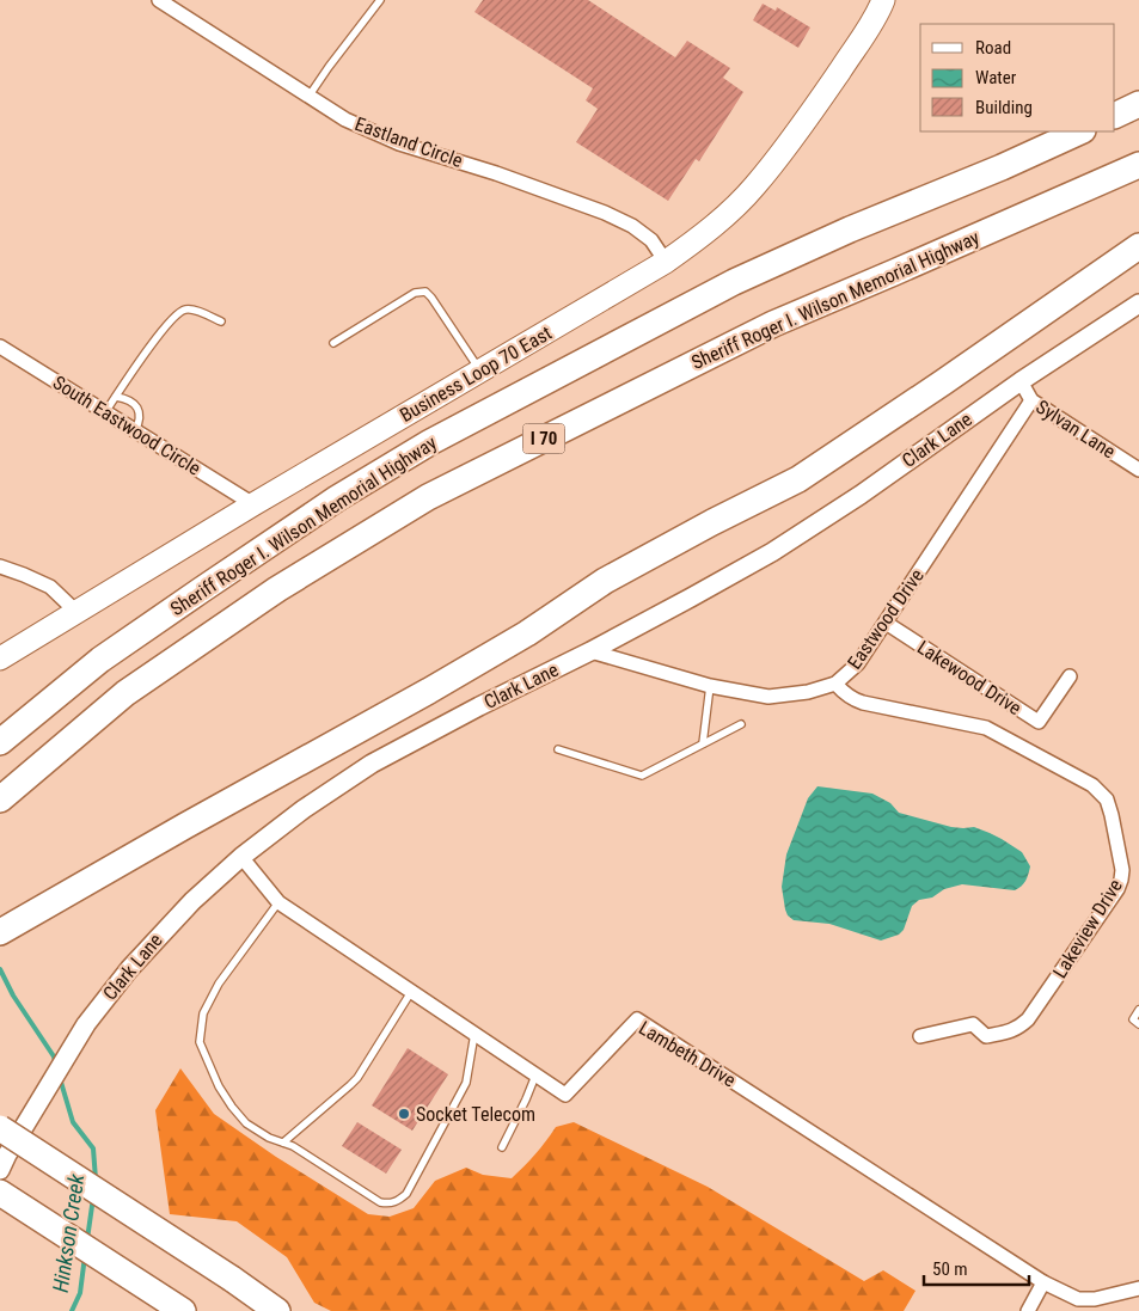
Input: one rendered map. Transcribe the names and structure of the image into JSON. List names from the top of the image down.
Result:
{
  "streets": {
    "highway": ["Sheriff Roger I. Wilson Memorial Highway", "I 70"],
    "main road": ["Business Loop 70 East"],
    "street": [
      "Eastland Circle",
      "South Eastwood Circle",
      "Sylvan Lane",
      "Clark Lane",
      "Eastwood Drive",
      "Lakewood Drive",
      "Lakeview Drive",
      "Lambeth Drive"
    ]
  },
  "crossings": [
    ["Eastland Circle", "Business Loop 70 East"],
    ["Business Loop 70 East", "South Eastwood Circle"],
    ["Sylvan Lane", "Clark Lane"],
    ["Sylvan Lane", "Eastwood Drive"],
    ["Clark Lane", "Eastwood Drive"],
    ["Clark Lane", "Lambeth Drive"],
    ["Eastwood Drive", "Lakewood Drive"],
    ["Eastwood Drive", "Lakeview Drive"]
  ],
  "water": ["Hinkson Creek"],
  "places": ["Socket Telecom"],
  "legend": ["Road", "Water", "Building"],
  "scale_bar": "50 m"
}
